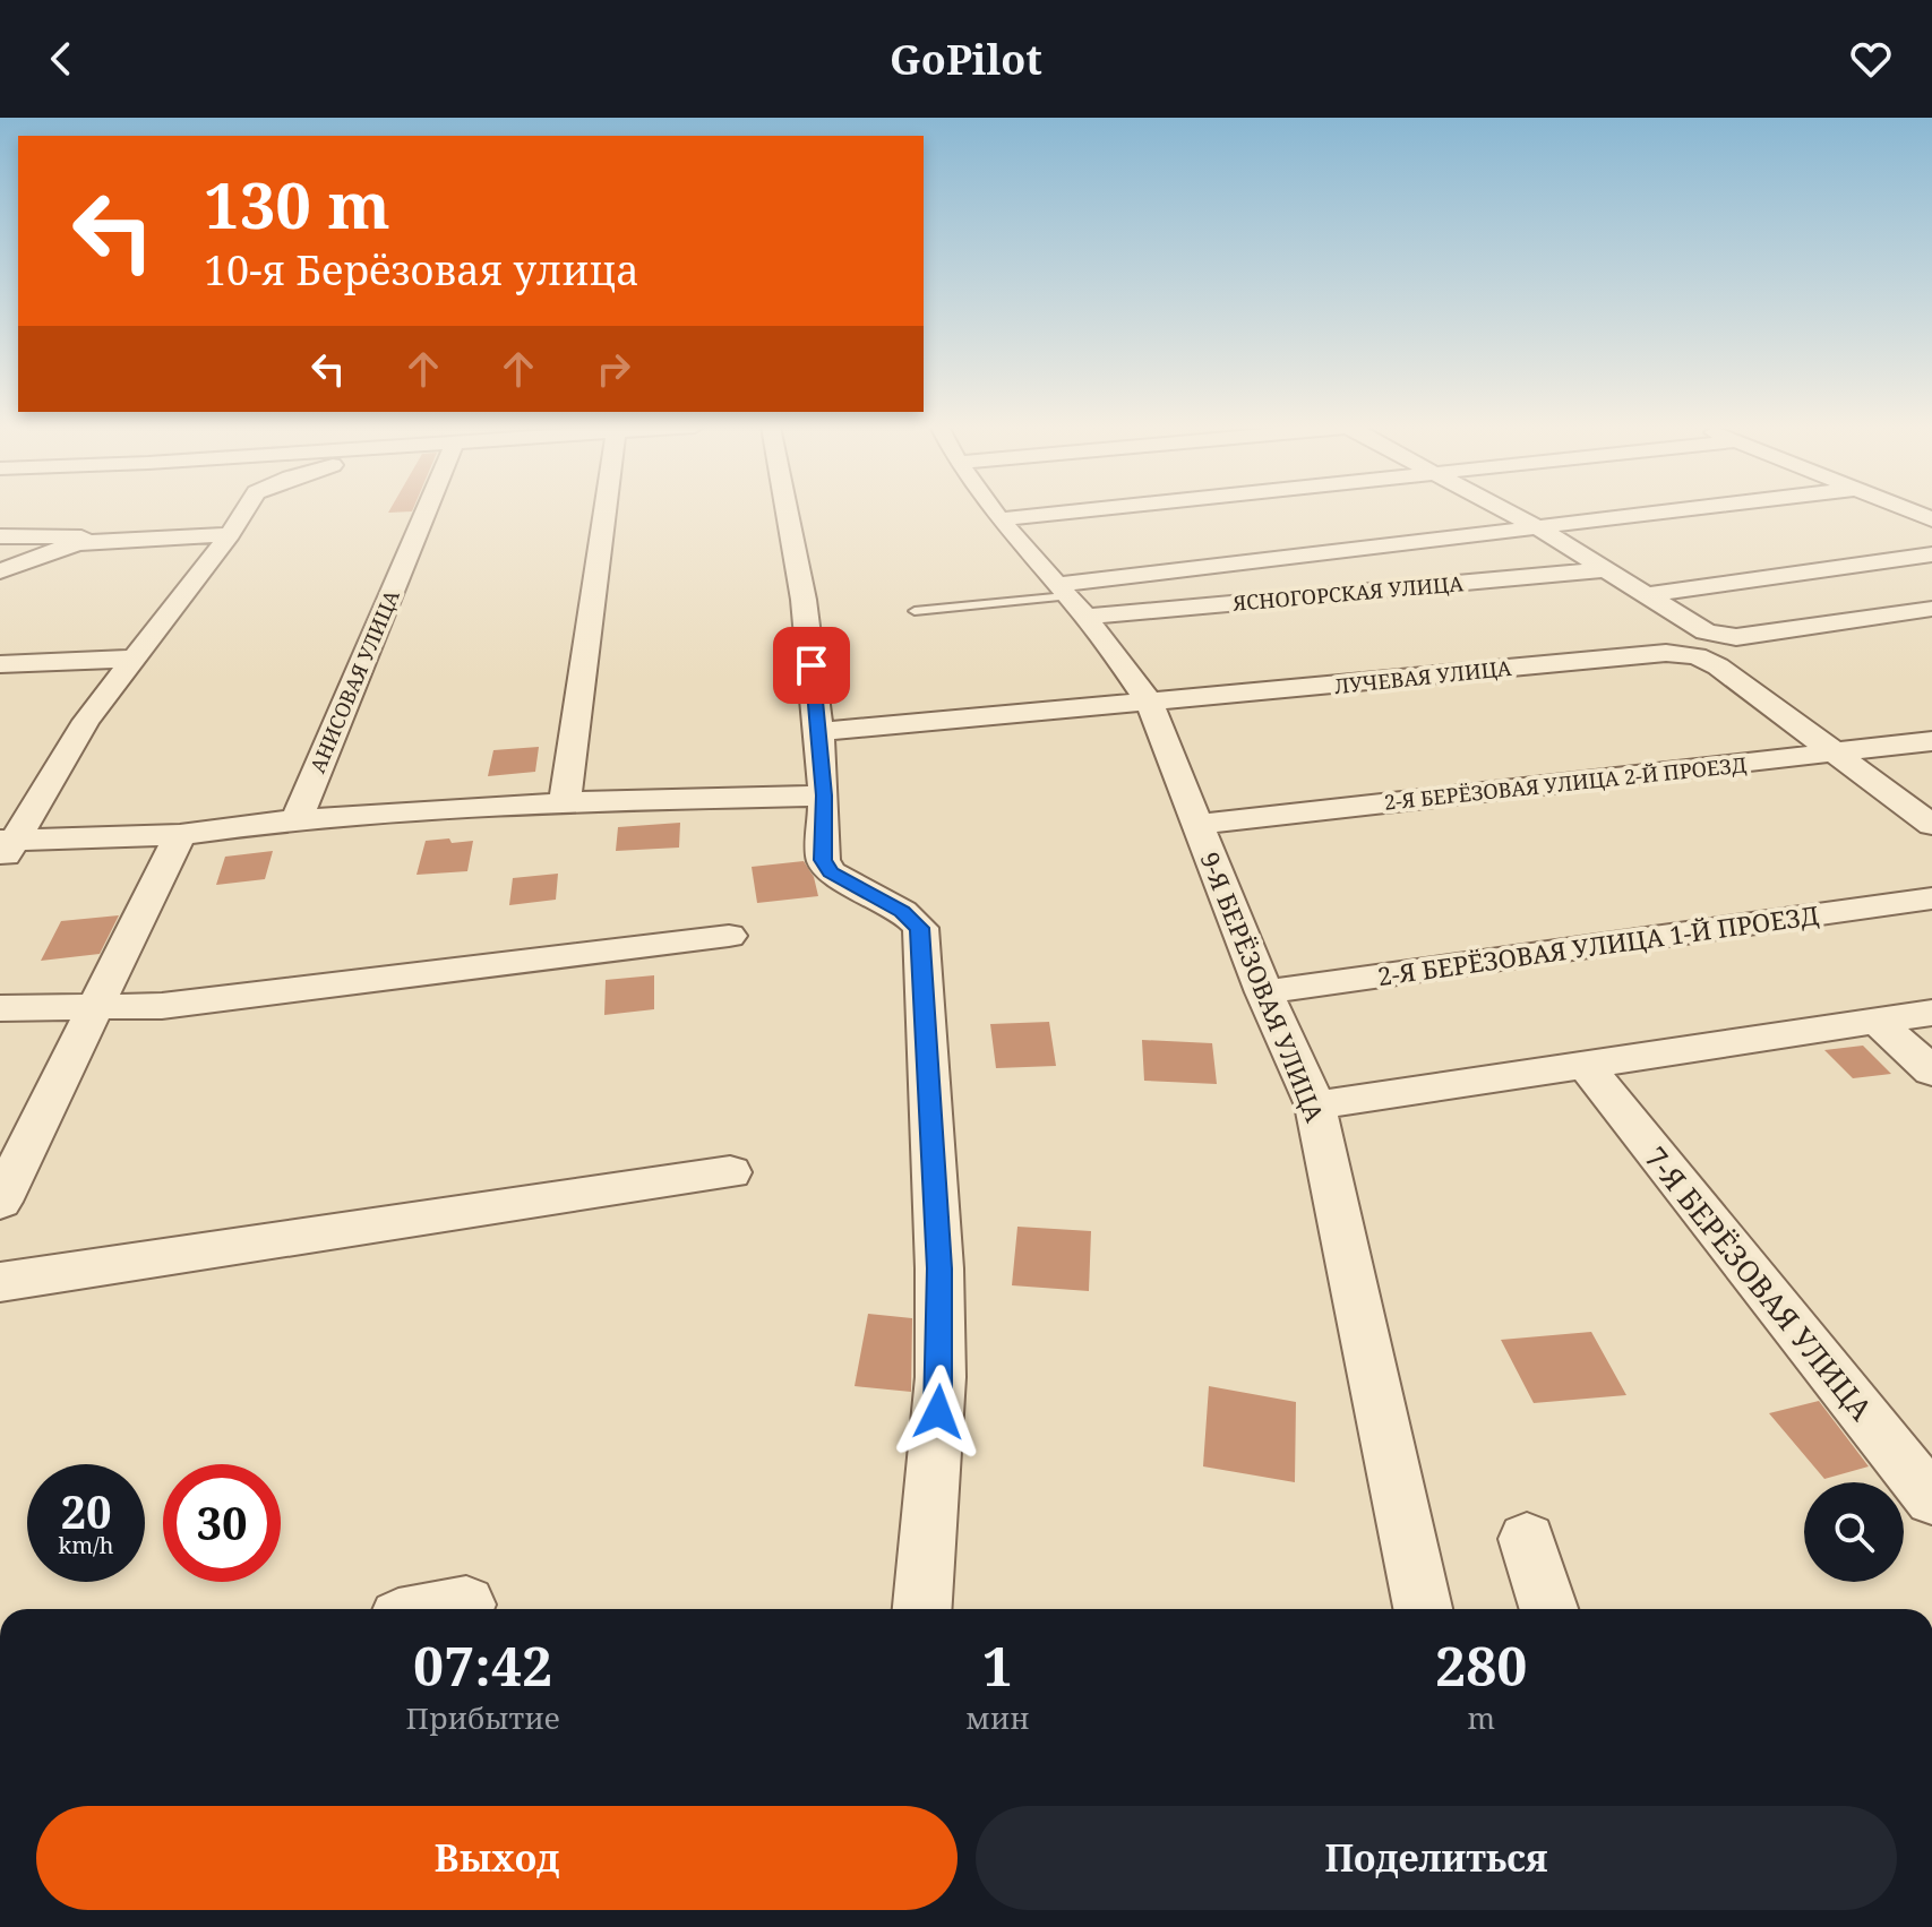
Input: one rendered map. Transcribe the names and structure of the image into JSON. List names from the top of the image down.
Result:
{
  "streets": {
    "street": [
      "ЯСНОГОРСКАЯ УЛИЦА",
      "ЛУЧЕВАЯ УЛИЦА",
      "АНИСОВАЯ УЛИЦА",
      "2-Я БЕРЁЗОВАЯ УЛИЦА 2-Й ПРОЕЗД",
      "2-Я БЕРЁЗОВАЯ УЛИЦА 1-Й ПРОЕЗД",
      "9-Я БЕРЁЗОВАЯ УЛИЦА",
      "7-Я БЕРЁЗОВАЯ УЛИЦА"
    ]
  },
  "crossings": [
    ["ЯСНОГОРСКАЯ УЛИЦА", "9-Я БЕРЁЗОВАЯ УЛИЦА"],
    ["ЛУЧЕВАЯ УЛИЦА", "2-Я БЕРЁЗОВАЯ УЛИЦА 2-Й ПРОЕЗД"],
    ["ЛУЧЕВАЯ УЛИЦА", "9-Я БЕРЁЗОВАЯ УЛИЦА"],
    ["2-Я БЕРЁЗОВАЯ УЛИЦА 2-Й ПРОЕЗД", "9-Я БЕРЁЗОВАЯ УЛИЦА"],
    ["2-Я БЕРЁЗОВАЯ УЛИЦА 1-Й ПРОЕЗД", "9-Я БЕРЁЗОВАЯ УЛИЦА"]
  ],
  "page": {
    "header": "GoPilot",
    "turn": ["130 m", "10-я Берёзовая улица"],
    "speed": "20 km/h",
    "limit": "30",
    "eta": [
      "07:42",
      "Прибытие",
      "1",
      "мин",
      "280",
      "m"
    ],
    "buttons": ["Выход", "Поделиться"]
  }
}
